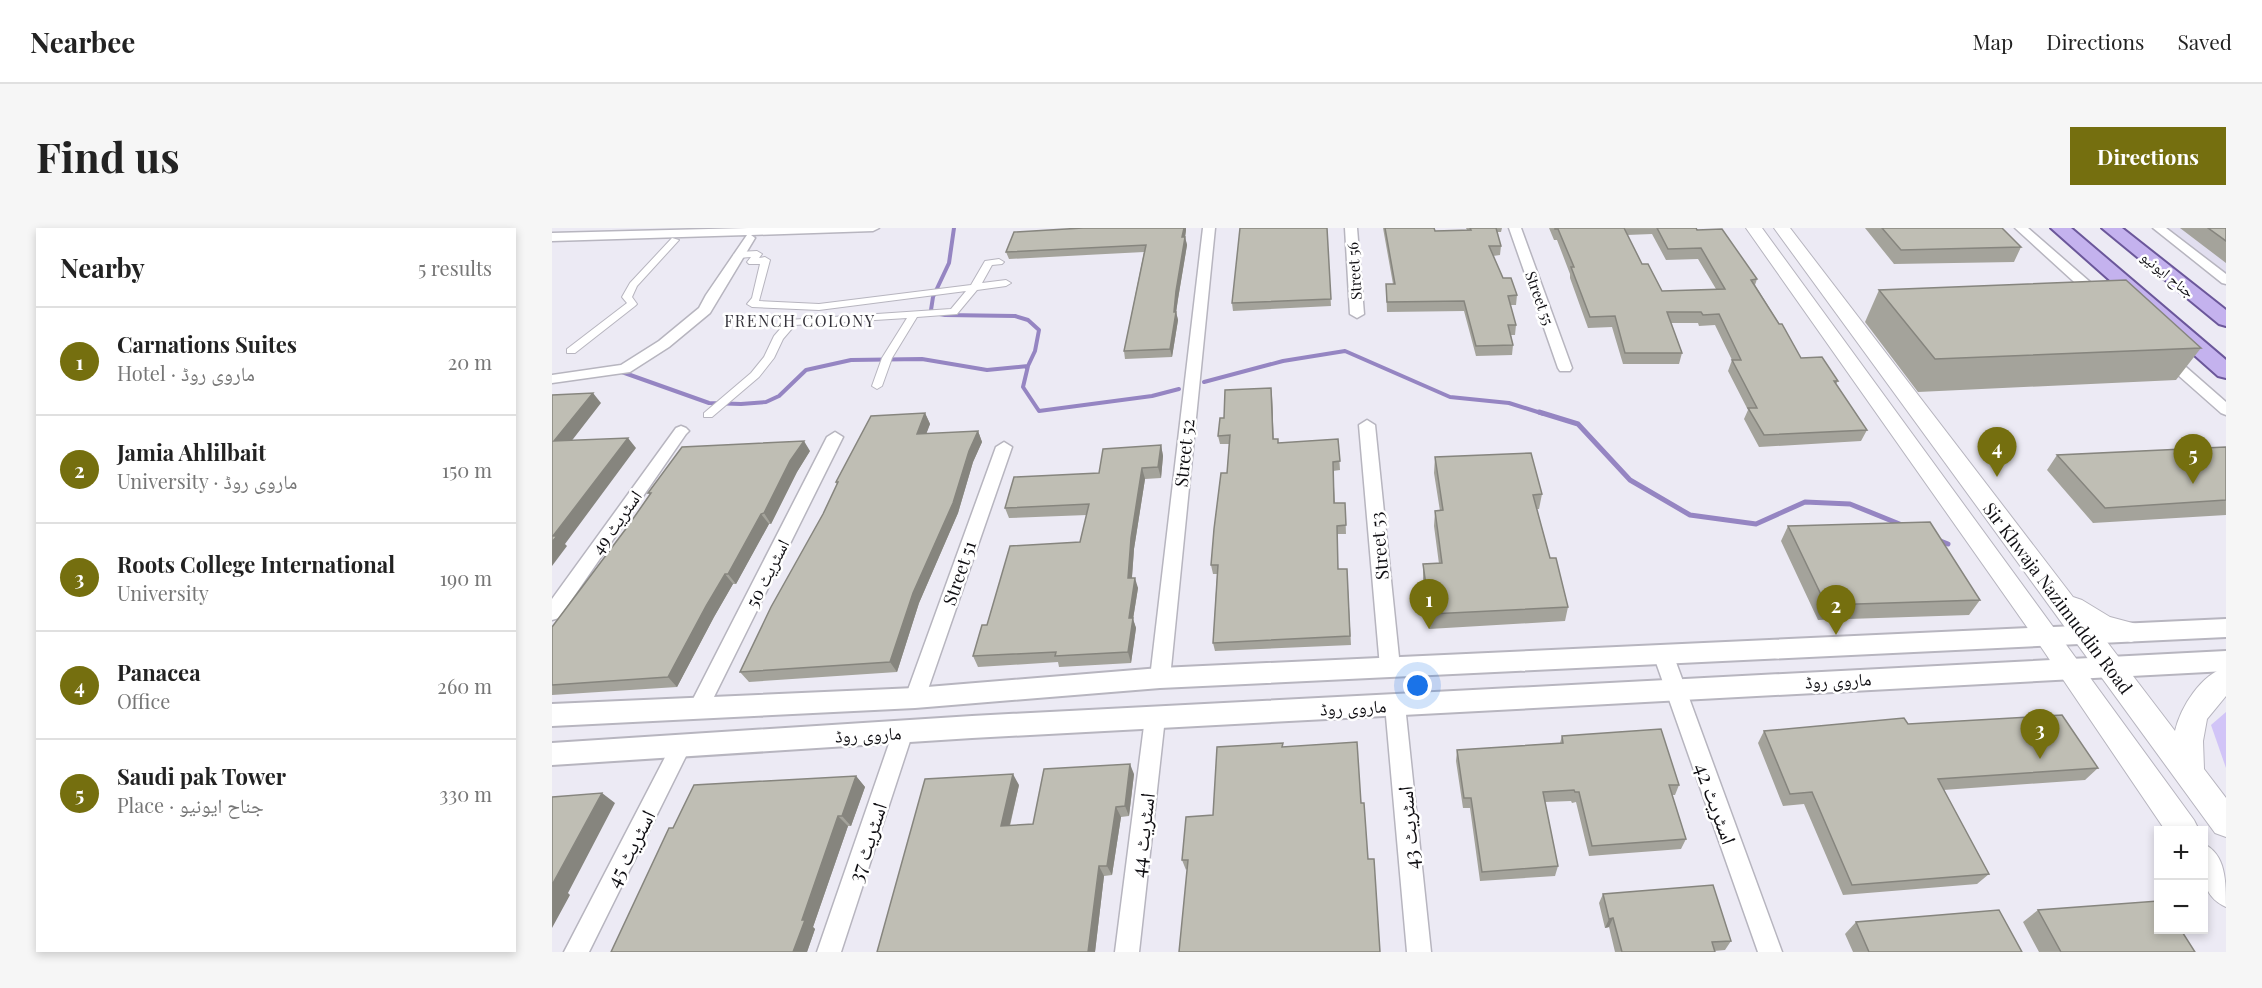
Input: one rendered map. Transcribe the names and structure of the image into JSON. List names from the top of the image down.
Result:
{
  "streets": {
    "main road": ["جناح ایونیو", "Sir Khwaja Nazimuddin Road"],
    "street": [
      "Street 56",
      "Street 55",
      "Street 52",
      "اسٹریٹ 49",
      "Street 53",
      "اسٹریٹ 50",
      "Street 51",
      "ماروی روڈ",
      "اسٹریٹ 42",
      "اسٹریٹ 43",
      "اسٹریٹ 44",
      "اسٹریٹ 37",
      "اسٹریٹ 45"
    ]
  },
  "crossings": [
    ["Street 52", "ماروی روڈ"],
    ["Street 53", "ماروی روڈ"],
    ["اسٹریٹ 50", "ماروی روڈ"],
    ["Street 51", "ماروی روڈ"],
    ["Sir Khwaja Nazimuddin Road", "ماروی روڈ"],
    ["ماروی روڈ", "اسٹریٹ 42"],
    ["ماروی روڈ", "اسٹریٹ 43"],
    ["ماروی روڈ", "اسٹریٹ 44"],
    ["ماروی روڈ", "اسٹریٹ 37"],
    ["ماروی روڈ", "اسٹریٹ 45"]
  ],
  "districts": ["FRENCH COLONY"],
  "page": {
    "header": "Nearbee",
    "nav": ["Map", "Directions", "Saved"],
    "buttons": "Directions",
    "title": "Find us",
    "heading": ["Nearby", "5 results"],
    "list": [
      {
        "mark": "1",
        "name": "Carnations Suites",
        "note": "Hotel · ماروی روڈ",
        "value": "20 m"
      },
      {
        "mark": "2",
        "name": "Jamia Ahlilbait",
        "note": "University · ماروی روڈ",
        "value": "150 m"
      },
      {
        "mark": "3",
        "name": "Roots College International",
        "note": "University",
        "value": "190 m"
      },
      {
        "mark": "4",
        "name": "Panacea",
        "note": "Office",
        "value": "260 m"
      },
      {
        "mark": "5",
        "name": "Saudi pak Tower",
        "note": "Place · جناح ایونیو",
        "value": "330 m"
      }
    ],
    "pins": [
      "4",
      "5",
      "1",
      "2",
      "3"
    ],
    "map_buttons": ["+", "−"]
  }
}
